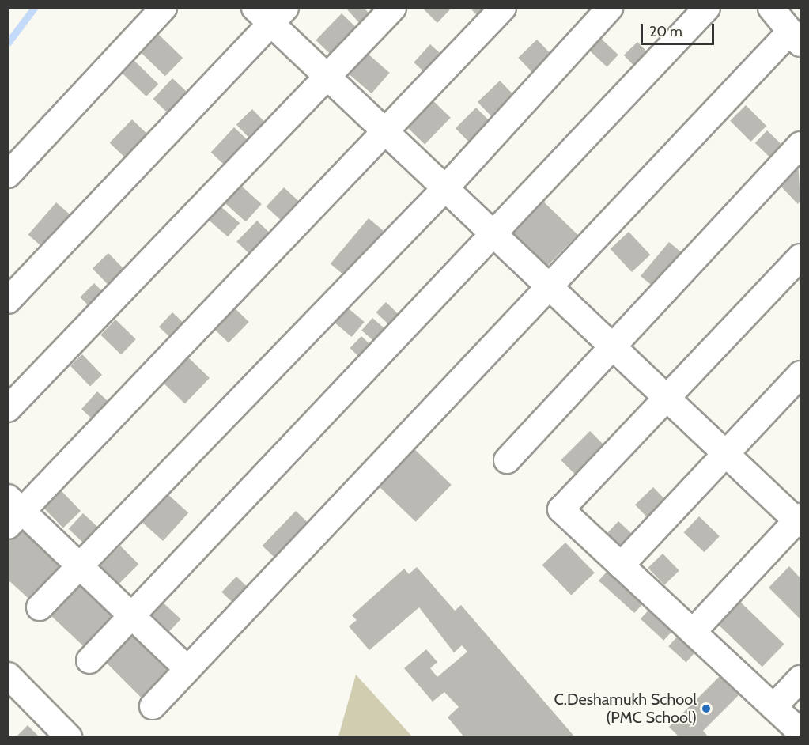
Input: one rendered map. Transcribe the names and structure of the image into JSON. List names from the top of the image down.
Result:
{
  "places": ["C.Deshamukh School (PMC School)"],
  "scale_bar": "20 m"
}
